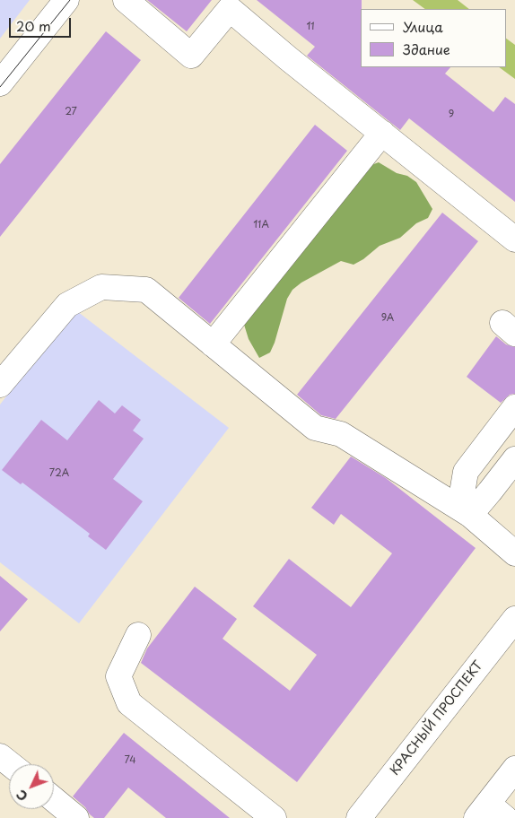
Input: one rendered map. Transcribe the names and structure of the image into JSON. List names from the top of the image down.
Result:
{
  "streets": {
    "main road": ["КРАСНЫЙ ПРОСПЕКТ"]
  },
  "house_numbers": [
    "11",
    "27",
    "9",
    "11А",
    "9А",
    "72А",
    "74"
  ],
  "legend": ["Улица", "Здание"],
  "scale_bar": "20 m",
  "north": "bottom left"
}
